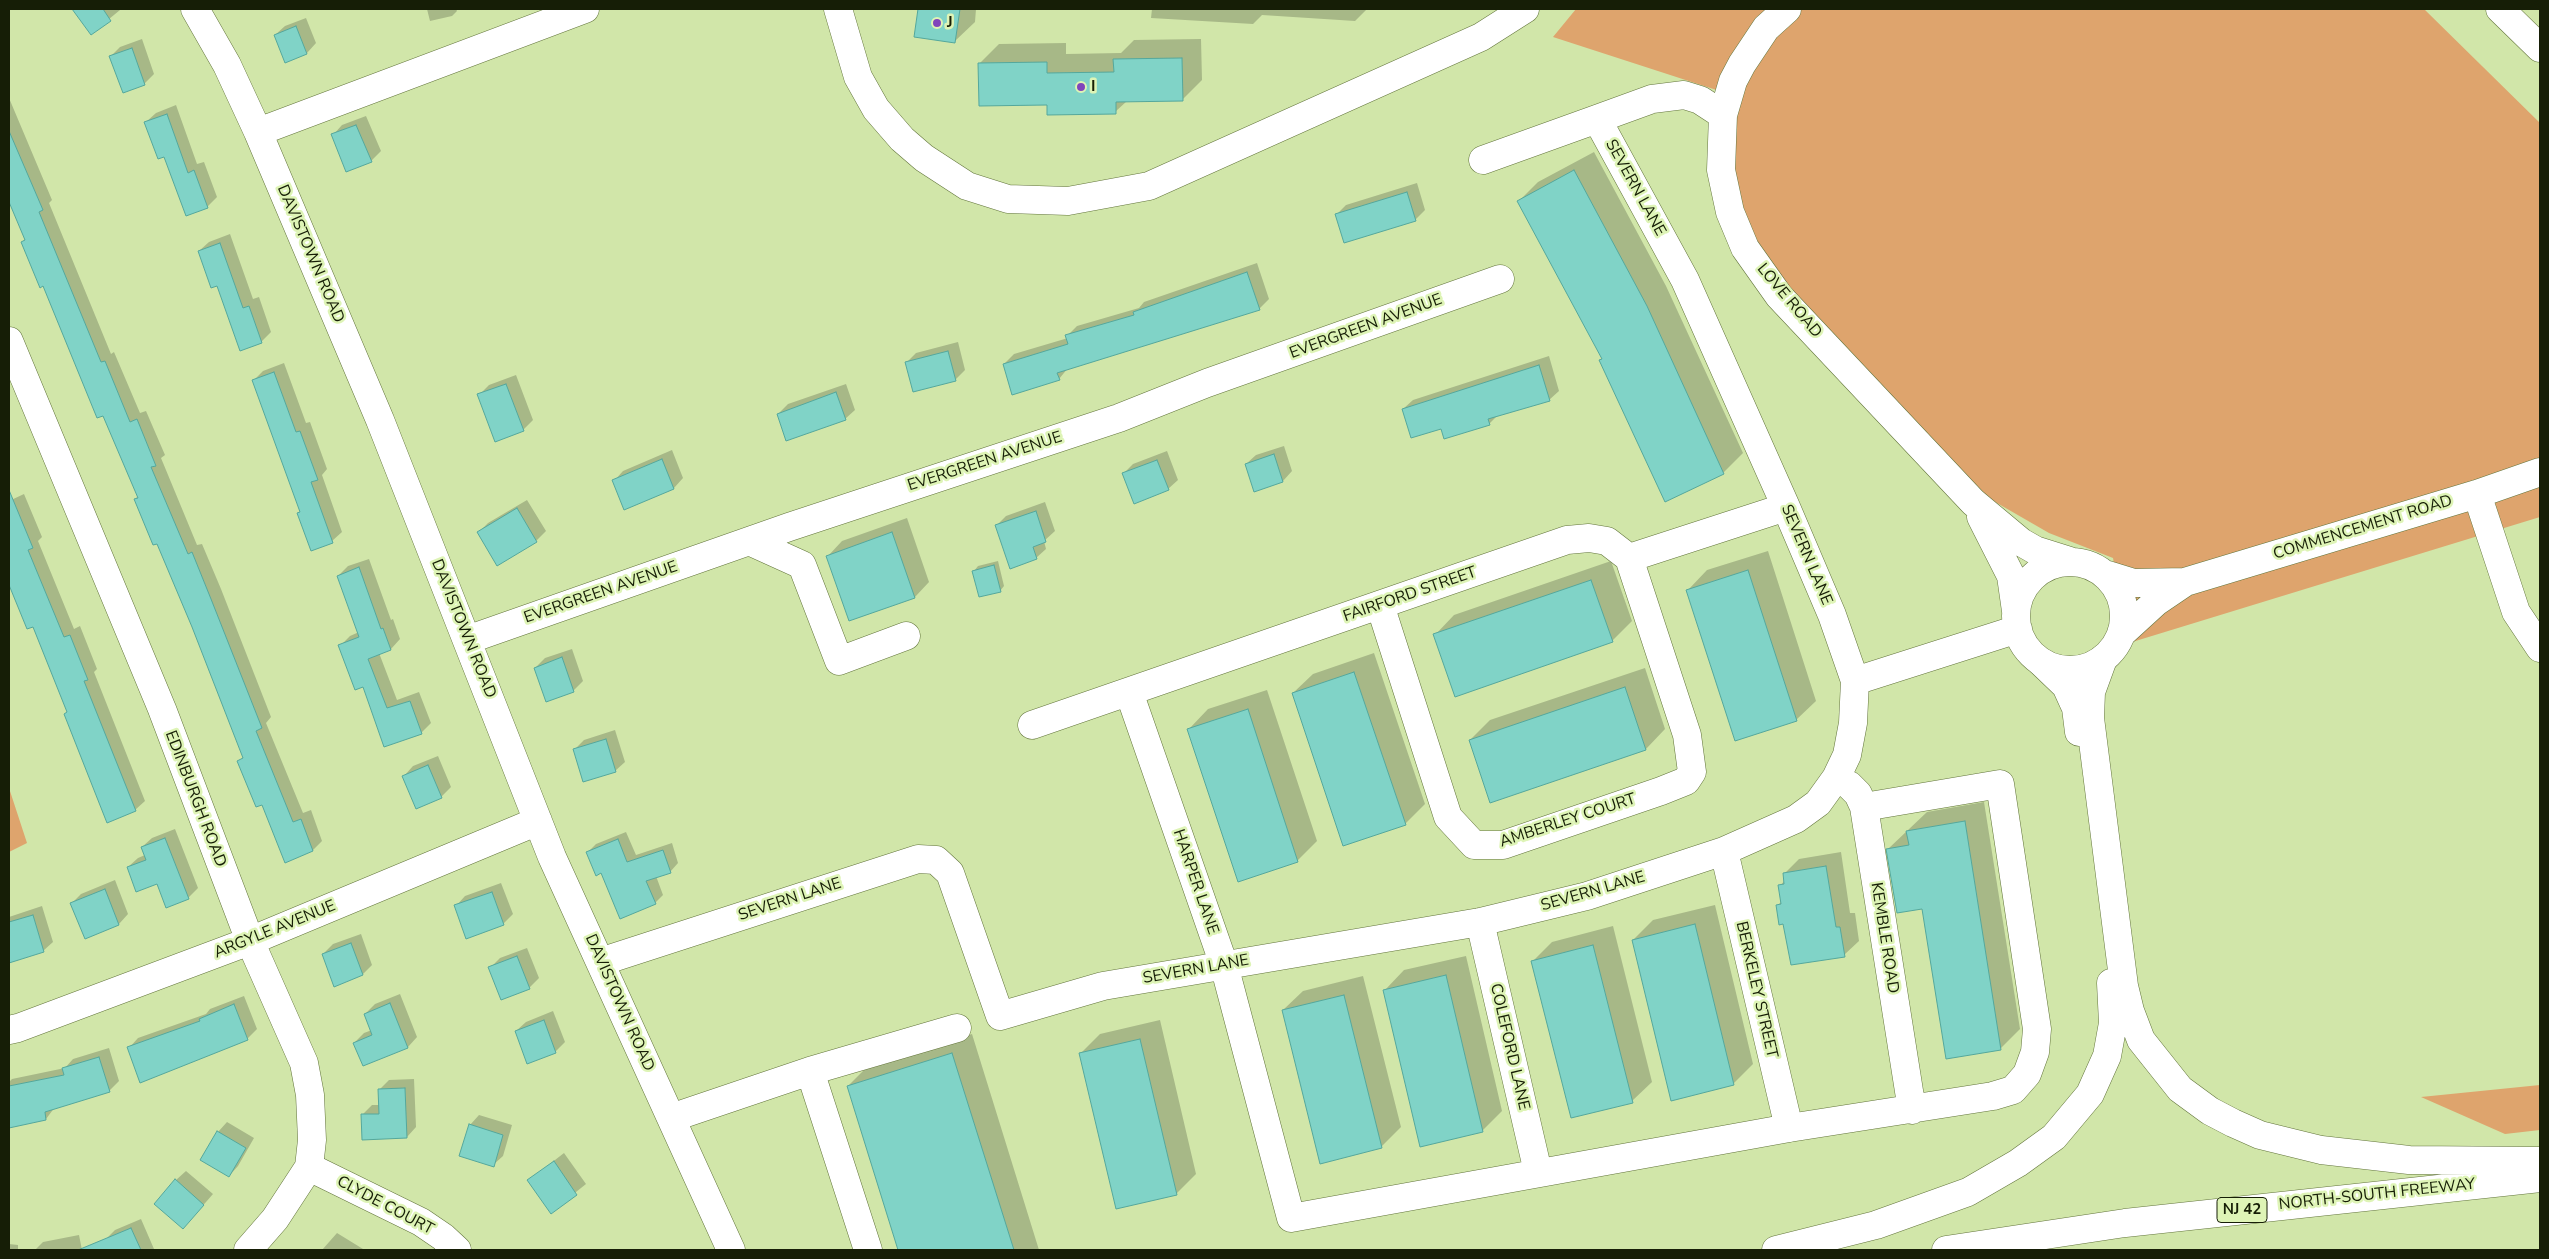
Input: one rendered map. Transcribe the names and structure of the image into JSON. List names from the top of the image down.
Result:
{
  "streets": {
    "main road": [
      "SEVERN LANE",
      "DAVISTOWN ROAD",
      "LOVE ROAD",
      "EVERGREEN AVENUE",
      "COMMENCEMENT ROAD",
      "FAIRFORD STREET",
      "EDINBURGH ROAD",
      "AMBERLEY COURT",
      "HARPER LANE",
      "ARGYLE AVENUE",
      "KEMBLE ROAD",
      "BERKELEY STREET",
      "COLEFORD LANE",
      "NORTH-SOUTH FREEWAY",
      "CLYDE COURT",
      "NJ 42"
    ]
  },
  "crossings": [
    ["SEVERN LANE", "DAVISTOWN ROAD"],
    ["SEVERN LANE", "LOVE ROAD"],
    ["SEVERN LANE", "HARPER LANE"],
    ["SEVERN LANE", "KEMBLE ROAD"],
    ["SEVERN LANE", "BERKELEY STREET"],
    ["SEVERN LANE", "COLEFORD LANE"],
    ["DAVISTOWN ROAD", "EVERGREEN AVENUE"],
    ["DAVISTOWN ROAD", "ARGYLE AVENUE"],
    ["LOVE ROAD", "COMMENCEMENT ROAD"],
    ["FAIRFORD STREET", "AMBERLEY COURT"],
    ["FAIRFORD STREET", "HARPER LANE"],
    ["EDINBURGH ROAD", "ARGYLE AVENUE"],
    ["EDINBURGH ROAD", "CLYDE COURT"],
    ["HARPER LANE", "COLEFORD LANE"]
  ],
  "places": ["J", "I"]
}
